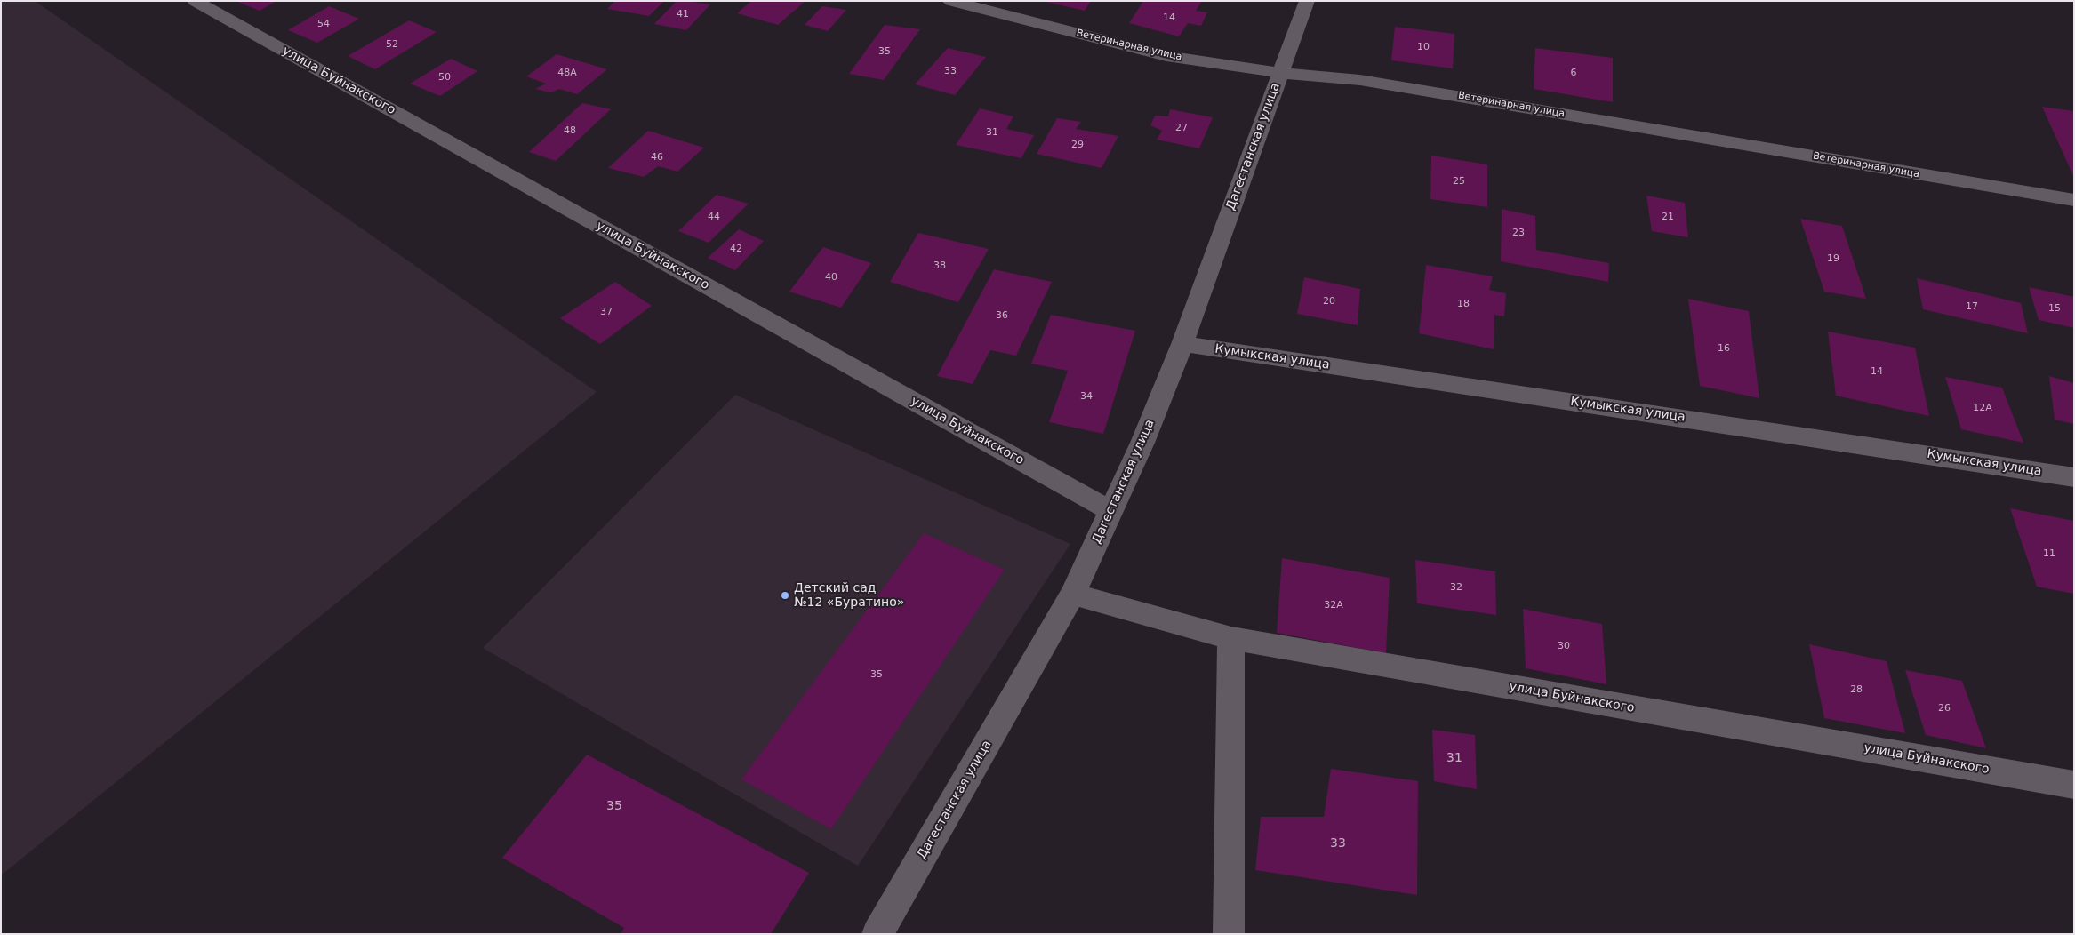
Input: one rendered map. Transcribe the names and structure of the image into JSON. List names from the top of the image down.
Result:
{
  "streets": {
    "street": [
      "Ветеринарная улица",
      "улица Буйнакского",
      "Дагестанская улица",
      "Кумыкская улица"
    ]
  },
  "crossings": [
    ["Ветеринарная улица", "Дагестанская улица"],
    ["улица Буйнакского", "Дагестанская улица"],
    ["Дагестанская улица", "Кумыкская улица"]
  ],
  "places": ["Детский сад №12 «Буратино»"],
  "house_numbers": [
    "41",
    "14",
    "54",
    "52",
    "10",
    "35",
    "33",
    "48А",
    "6",
    "50",
    "27",
    "48",
    "31",
    "29",
    "46",
    "25",
    "44",
    "21",
    "23",
    "42",
    "19",
    "38",
    "40",
    "20",
    "18",
    "17",
    "15",
    "37",
    "36",
    "16",
    "14",
    "34",
    "12А",
    "11",
    "32",
    "32А",
    "30",
    "35",
    "28",
    "26",
    "31",
    "35",
    "33"
  ]
}
